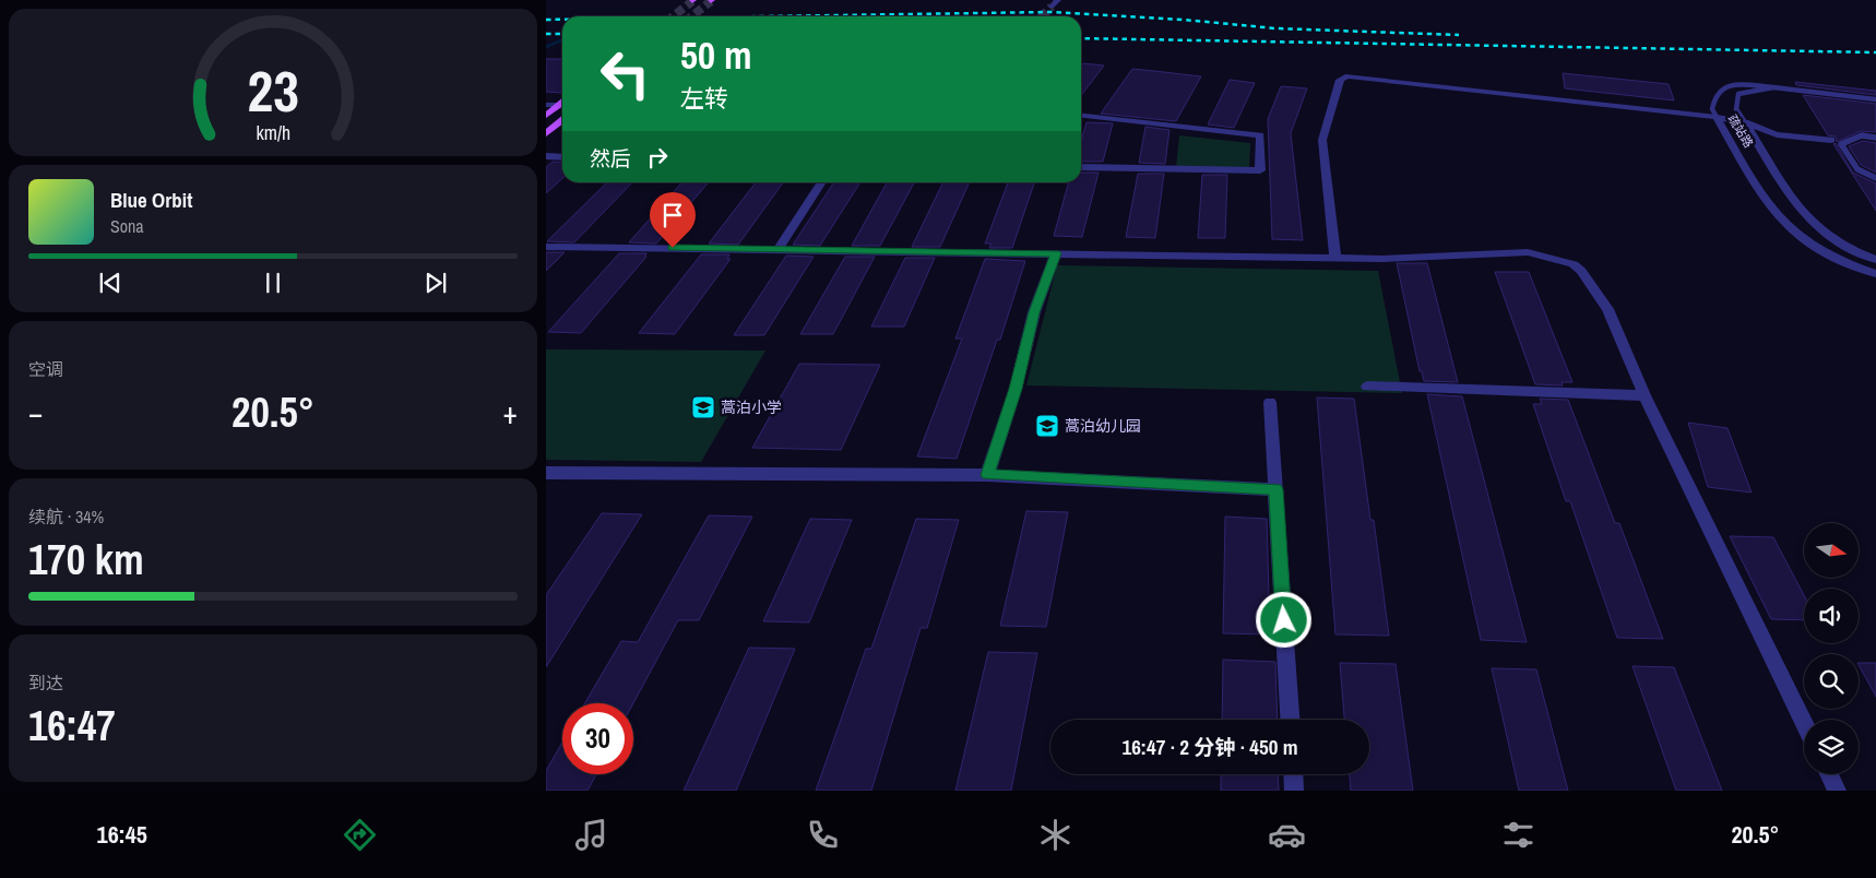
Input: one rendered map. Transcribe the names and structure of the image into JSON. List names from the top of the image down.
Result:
{
  "streets": {
    "street": ["疏站路"]
  },
  "places": {
    "school or university": ["蒿泊小学", "蒿泊幼儿园"]
  },
  "north": "right",
  "page": {
    "turn": ["50 m", "左转"],
    "then": "然后",
    "song": ["Blue Orbit", "Sona"],
    "tile": [
      "空调",
      ["续航 · 34%", "170 km"],
      ["到达", "16:47"]
    ],
    "heat": ["−", "20.5°", "+"],
    "limit": "30",
    "trip": "16:47 · 2 分钟 · 450 m",
    "tabs": ["16:45", "20.5°"],
    "gauge": ["23", "km/h"]
  }
}
